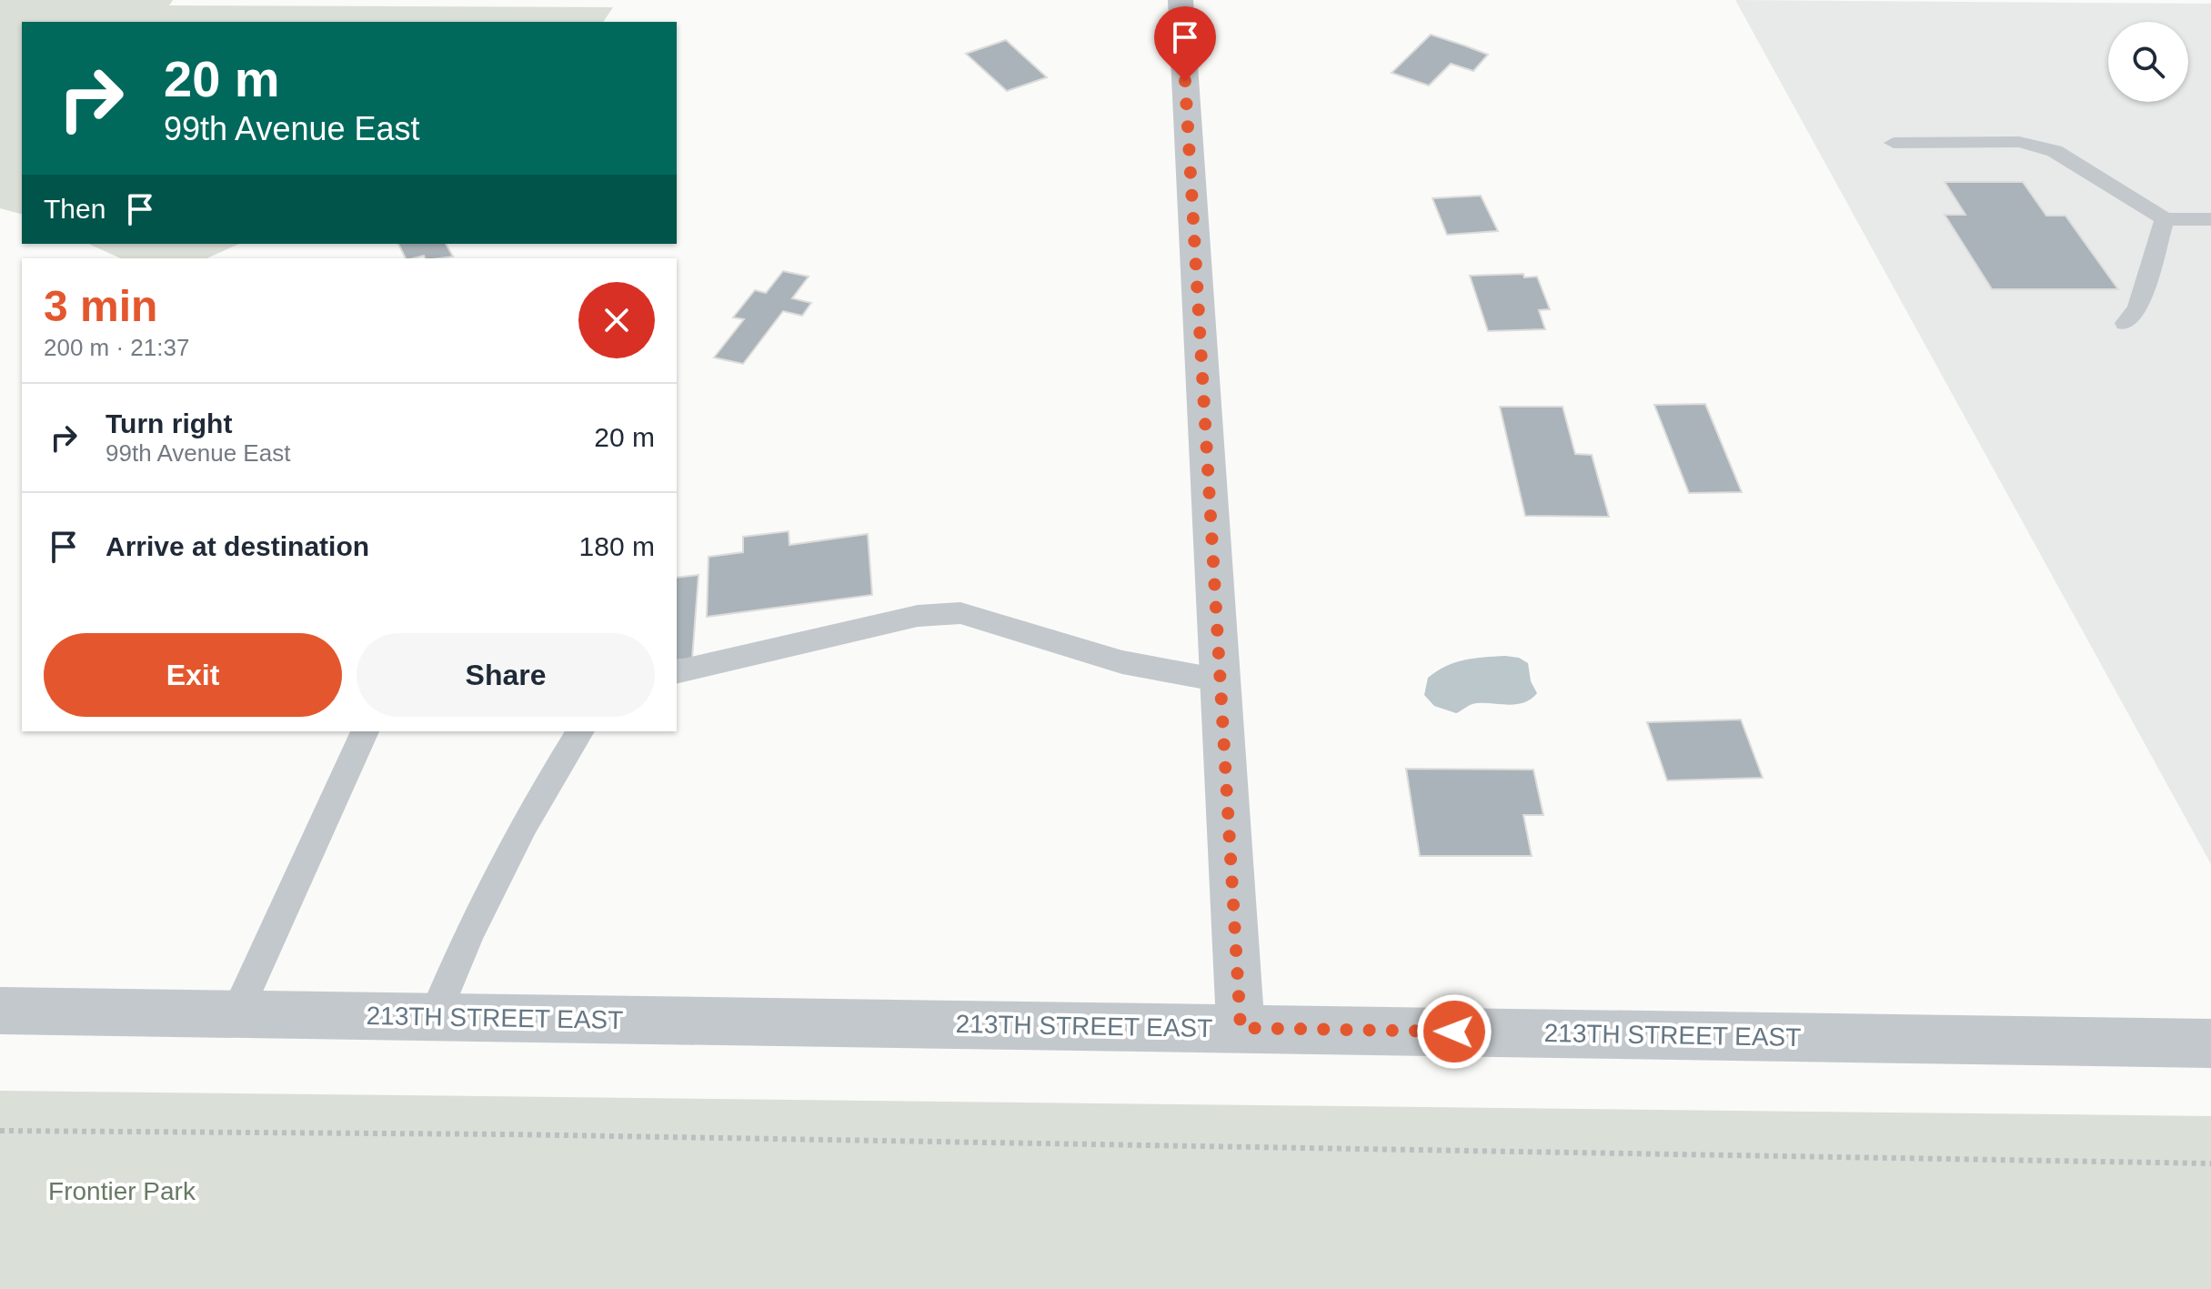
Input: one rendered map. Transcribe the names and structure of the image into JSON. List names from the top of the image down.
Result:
{
  "streets": {
    "street": ["213TH STREET EAST"]
  },
  "parks": ["Frontier Park"],
  "page": {
    "turn": ["20 m", "99th Avenue East"],
    "then": "Then",
    "heading": ["3 min", "200 m · 21:37"],
    "list": [
      {
        "name": "Turn right",
        "note": "99th Avenue East",
        "value": "20 m"
      },
      {
        "name": "Arrive at destination",
        "value": "180 m"
      }
    ],
    "buttons": ["Exit", "Share"]
  }
}
